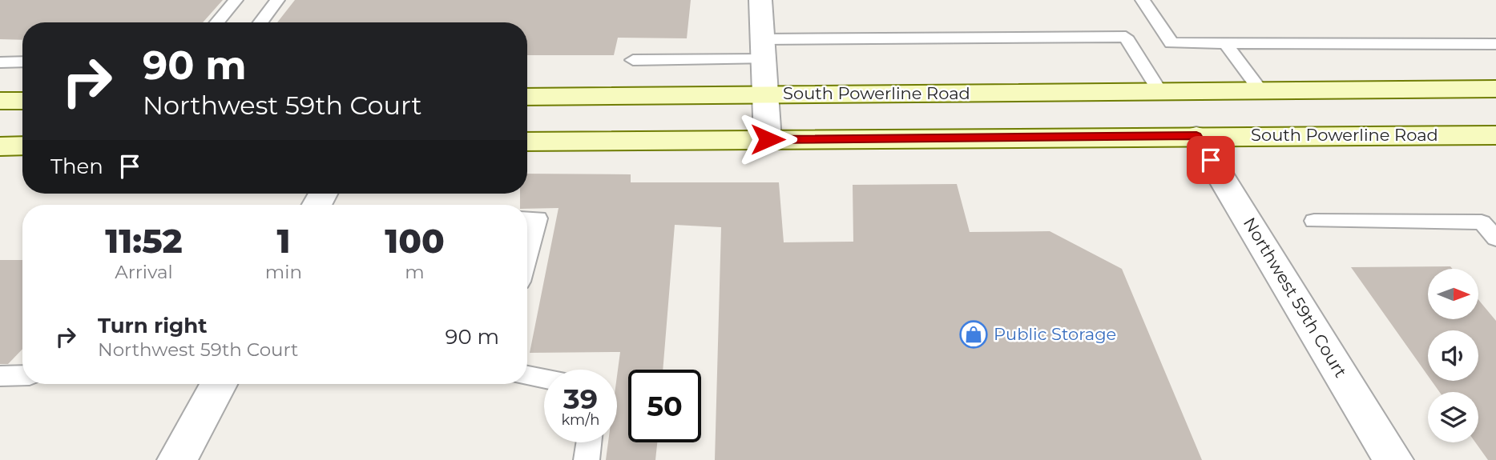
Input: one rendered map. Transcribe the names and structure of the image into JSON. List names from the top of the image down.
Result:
{
  "streets": {
    "main road": ["South Powerline Road"],
    "street": ["Northwest 59th Court"]
  },
  "crossings": [
    ["South Powerline Road", "Northwest 59th Court"]
  ],
  "places": {
    "shop": ["Public Storage"]
  },
  "north": "right",
  "page": {
    "turn": ["90 m", "Northwest 59th Court"],
    "then": "Then",
    "eta": [
      "11:52",
      "Arrival",
      "1",
      "min",
      "100",
      "m"
    ],
    "list": [
      {
        "name": "Turn right",
        "note": "Northwest 59th Court",
        "value": "90 m"
      }
    ],
    "speed": "39 km/h",
    "limit": "50"
  }
}
